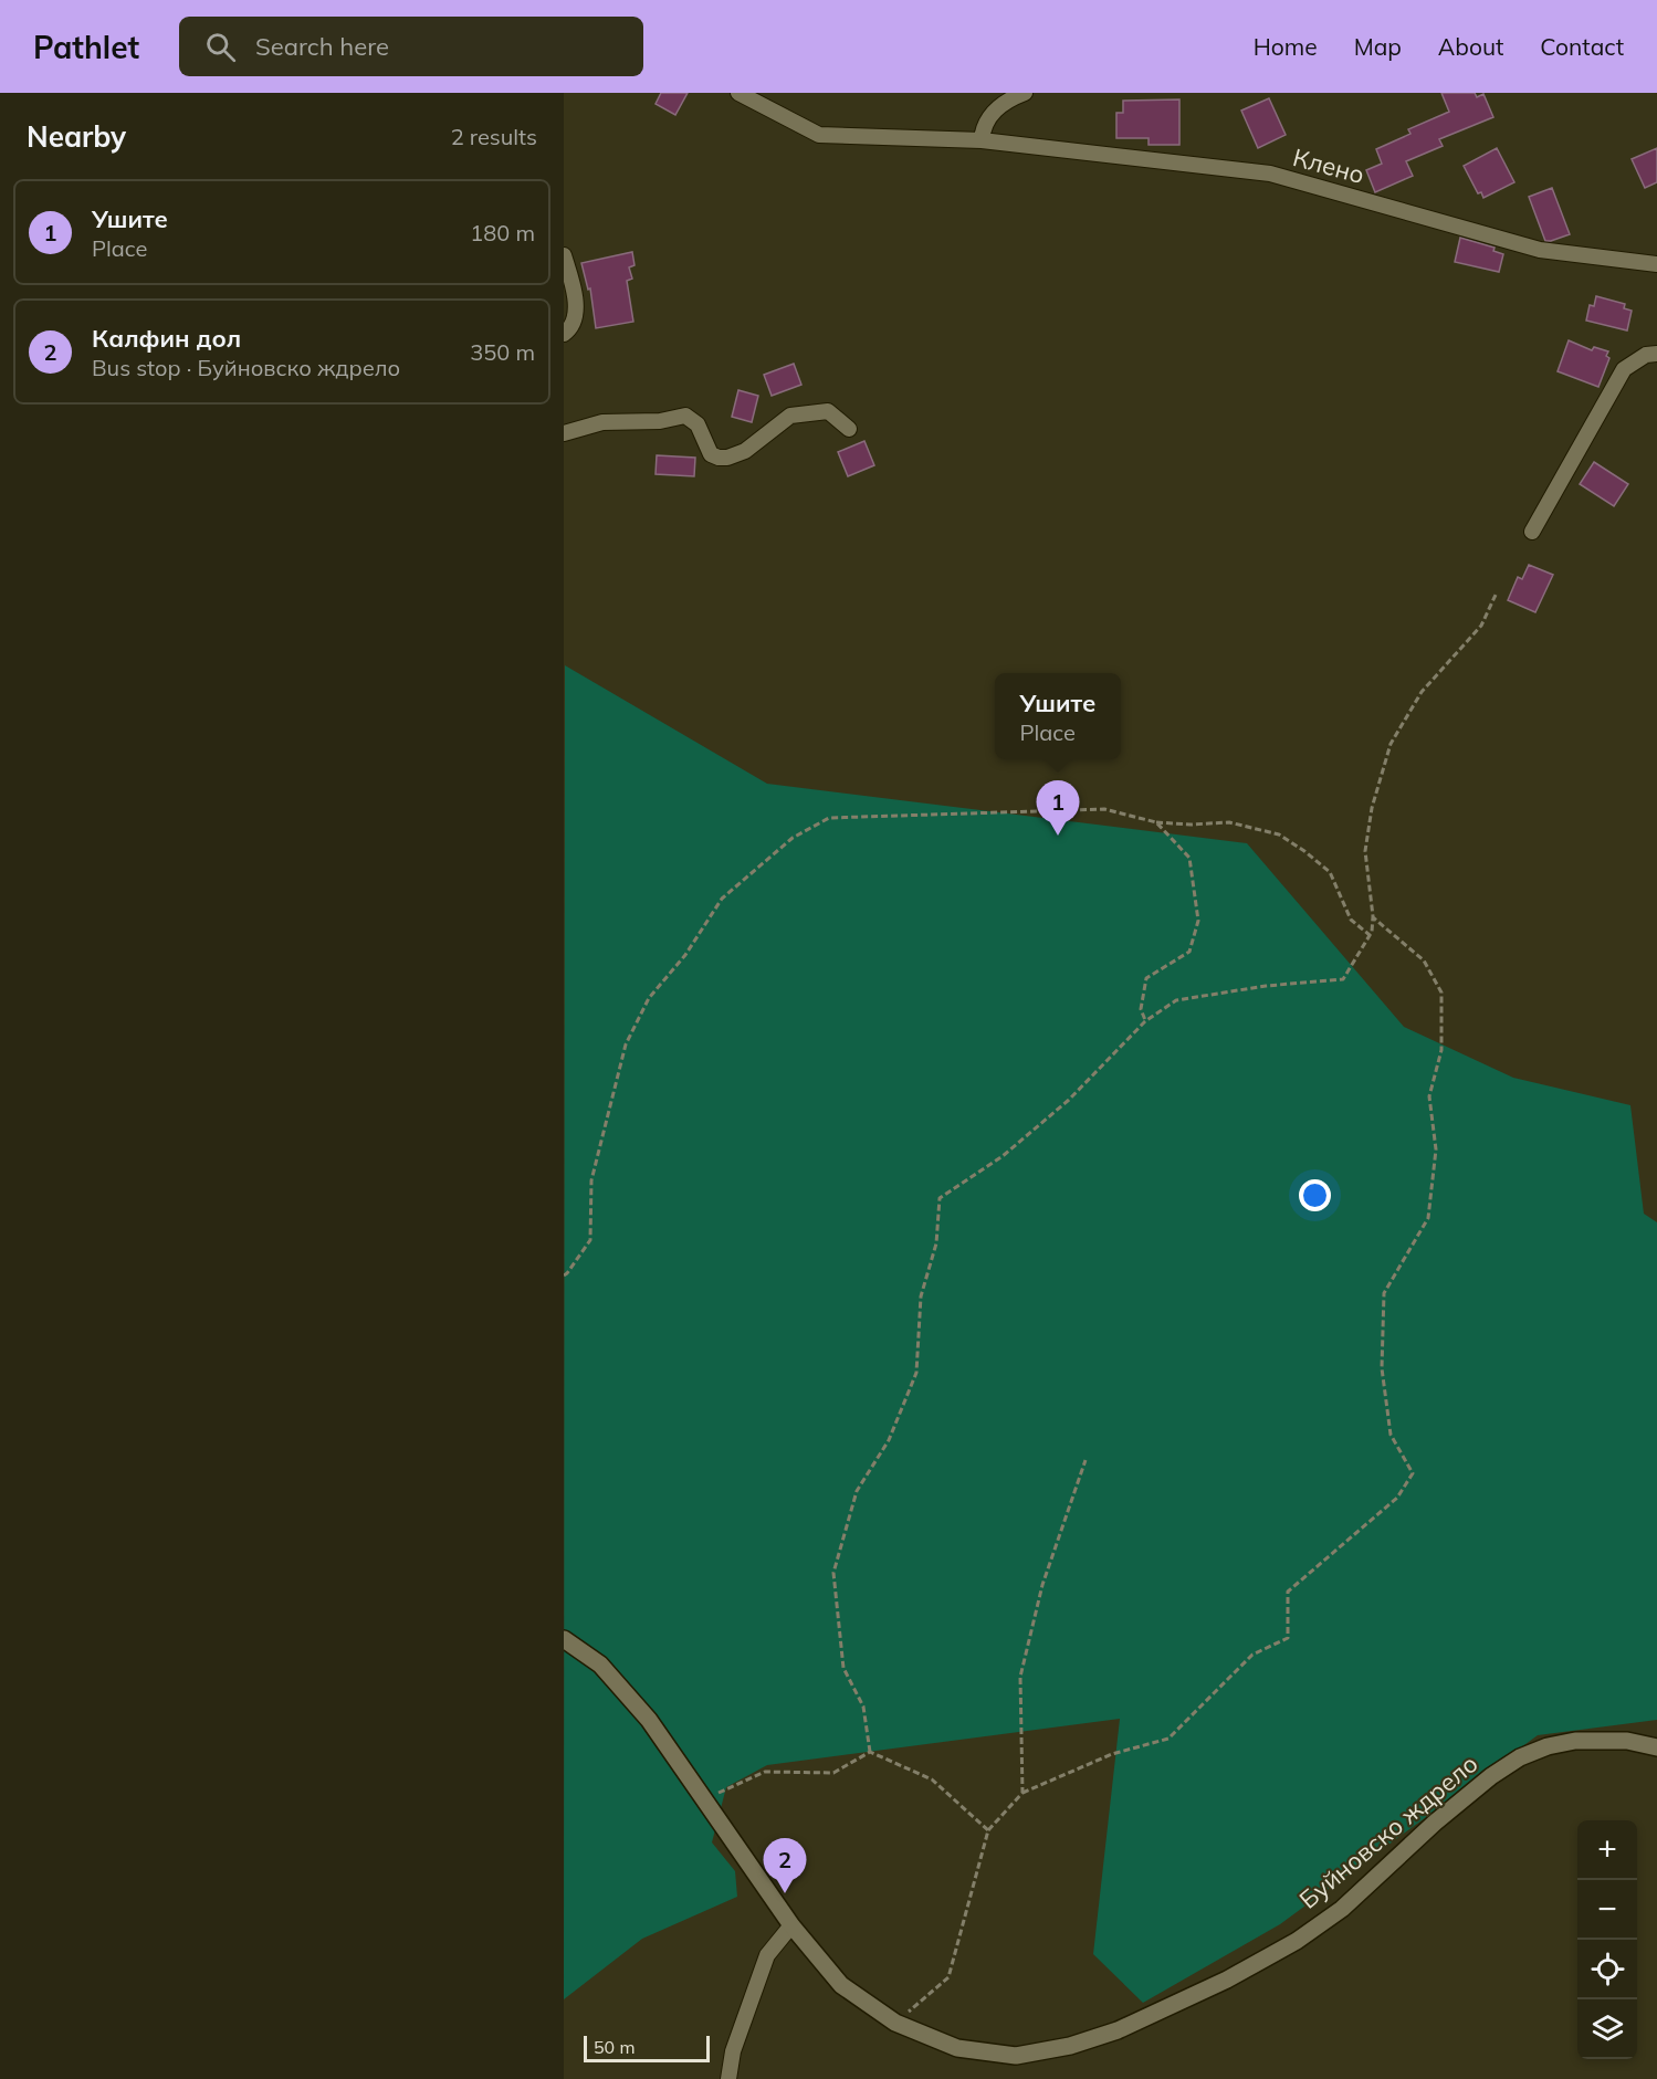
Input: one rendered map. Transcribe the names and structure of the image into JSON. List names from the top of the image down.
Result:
{
  "streets": {
    "street": ["Клено", "Буйновско ждрело"]
  },
  "scale_bar": "50 m",
  "page": {
    "header": "Pathlet",
    "search": "Search here",
    "nav": [
      "Home",
      "Map",
      "About",
      "Contact"
    ],
    "heading": ["Nearby", "2 results"],
    "list": [
      {
        "mark": "1",
        "name": "Ушите",
        "note": "Place",
        "value": "180 m"
      },
      {
        "mark": "2",
        "name": "Калфин дол",
        "note": "Bus stop · Буйновско ждрело",
        "value": "350 m"
      }
    ],
    "popup": ["Ушите", "Place"],
    "pins": ["1", "2"],
    "map_buttons": ["+", "−"],
    "scale": "50 m"
  }
}
